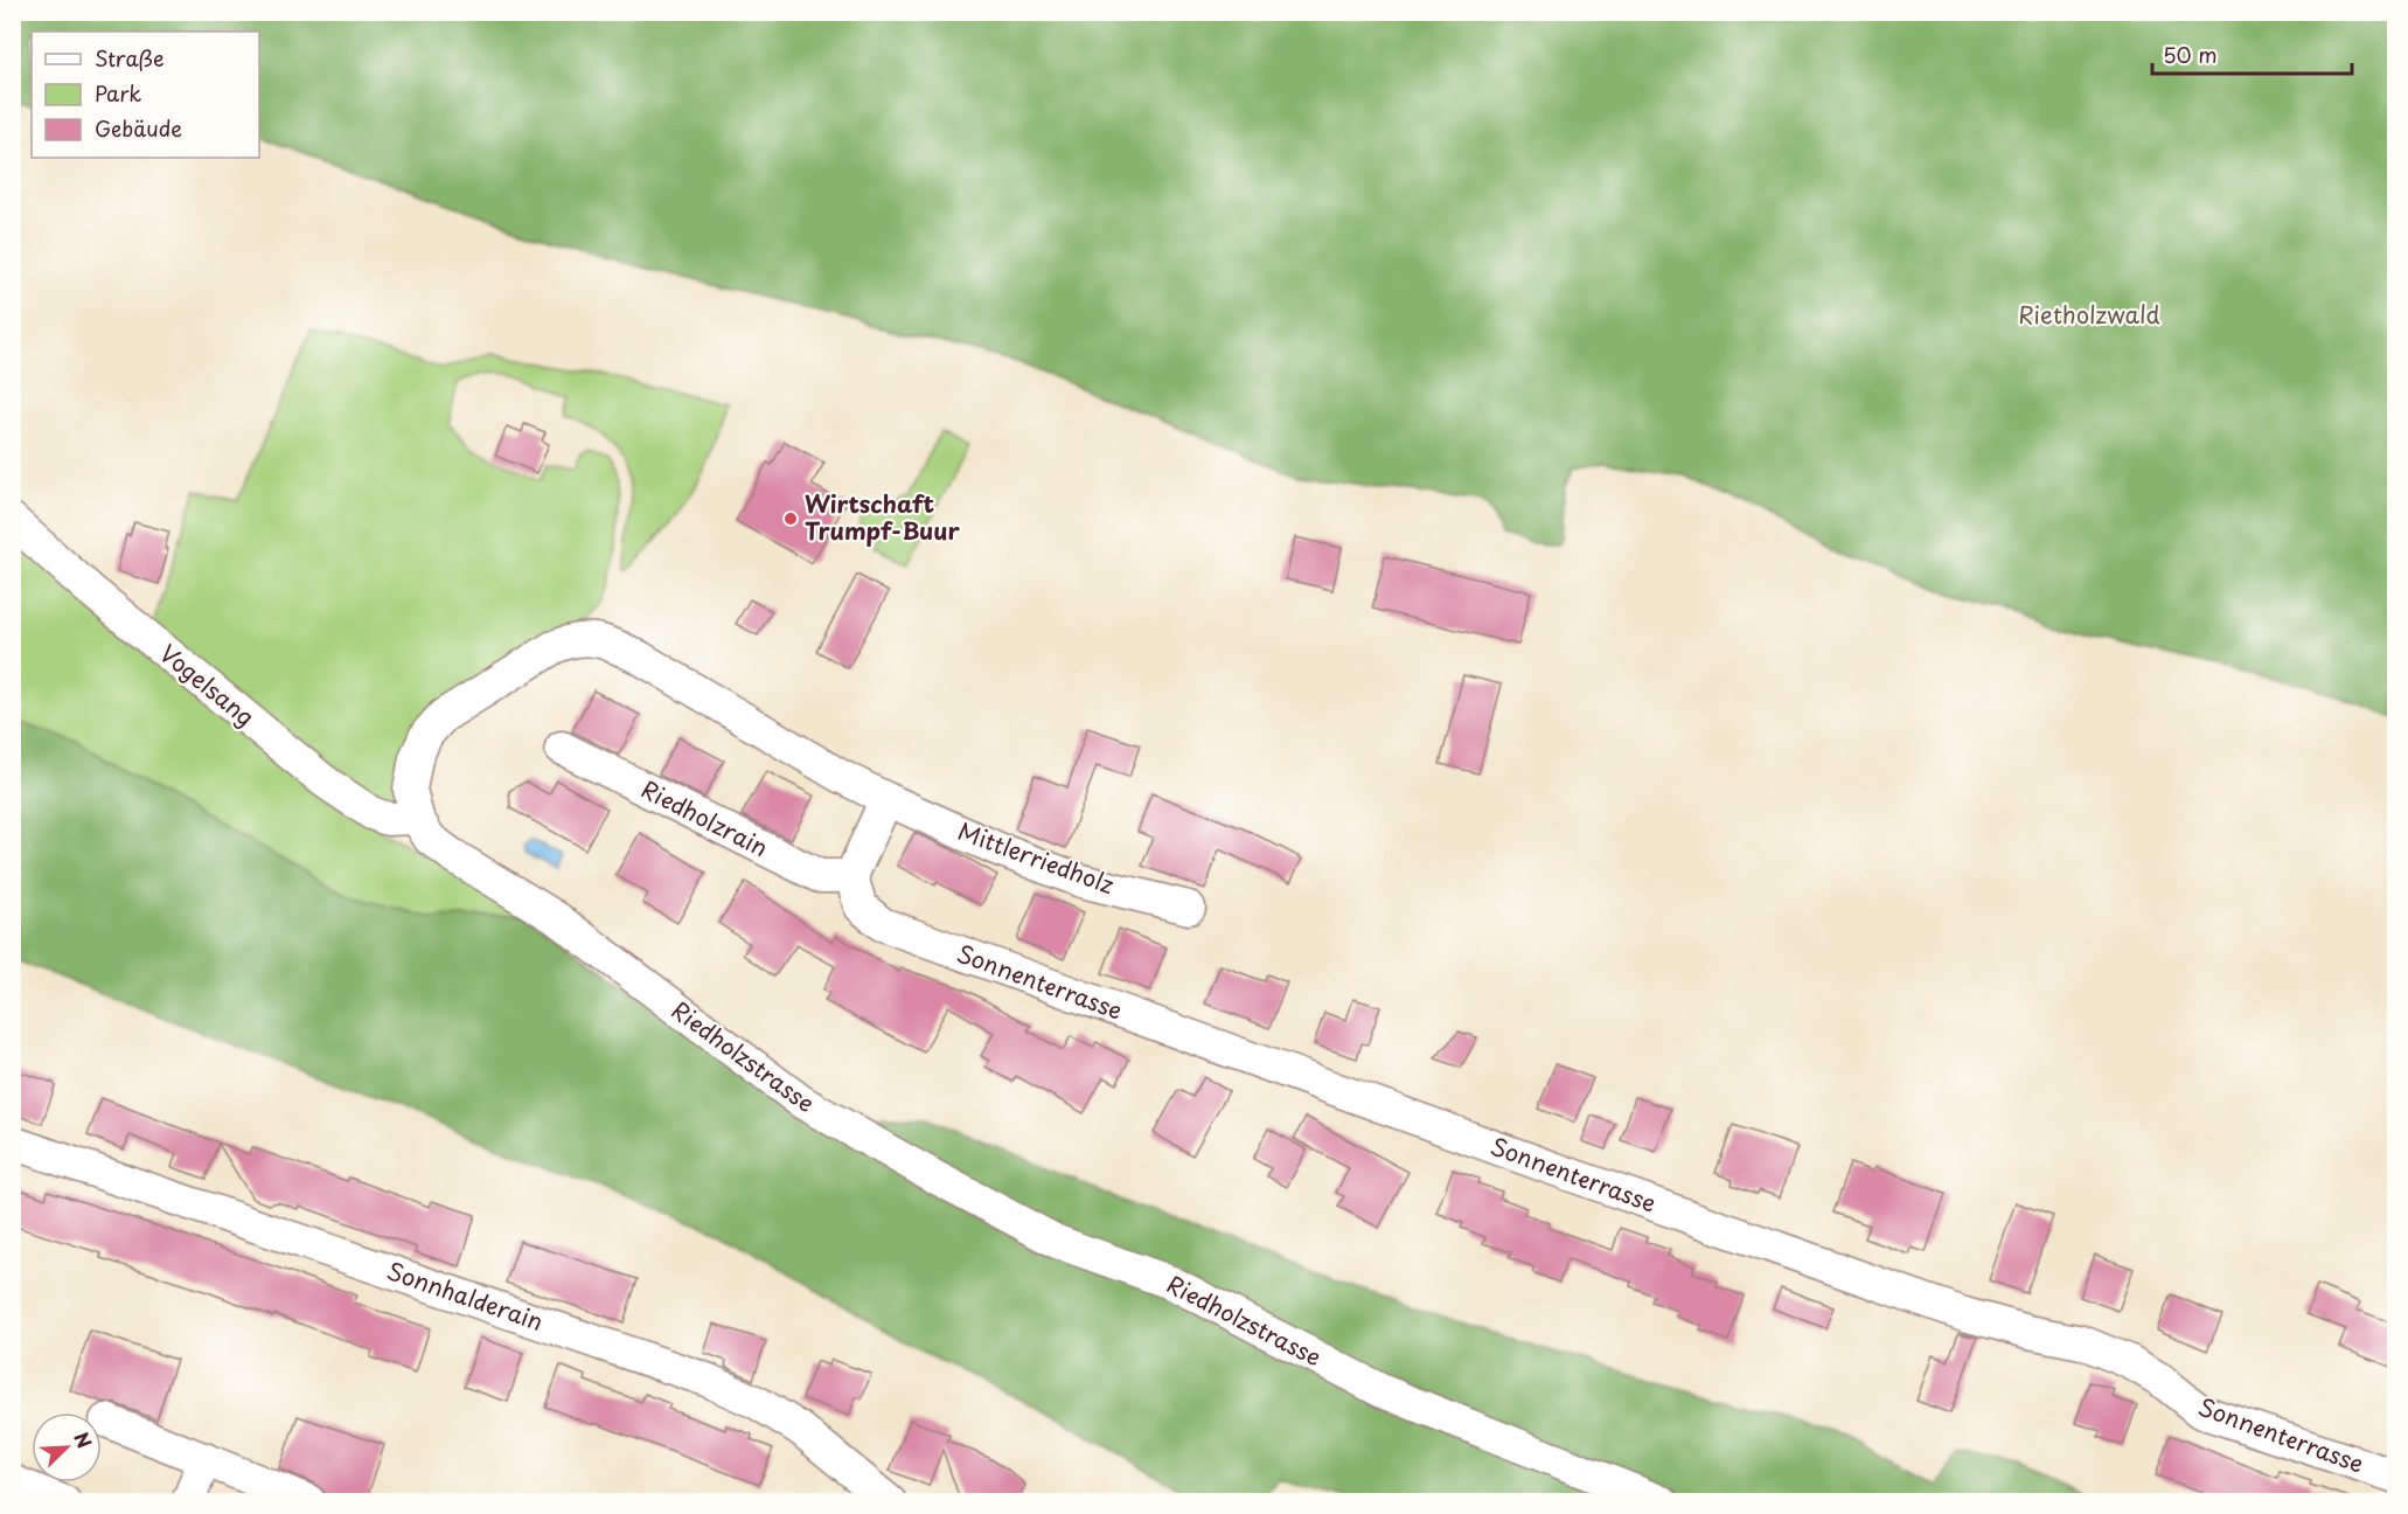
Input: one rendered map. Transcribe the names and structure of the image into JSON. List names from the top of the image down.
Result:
{
  "streets": {
    "street": [
      "Vogelsang",
      "Riedholzrain",
      "Mittlerriedholz",
      "Sonnenterrasse",
      "Riedholzstrasse",
      "Sonnhalderain"
    ]
  },
  "crossings": [
    ["Vogelsang", "Riedholzstrasse"],
    ["Riedholzrain", "Sonnenterrasse"],
    ["Mittlerriedholz", "Riedholzstrasse"]
  ],
  "parks": ["Rietholzwald"],
  "places": ["Wirtschaft Trumpf-Buur"],
  "legend": ["Straße", "Park", "Gebäude"],
  "scale_bar": "50 m",
  "north": "top right"
}
